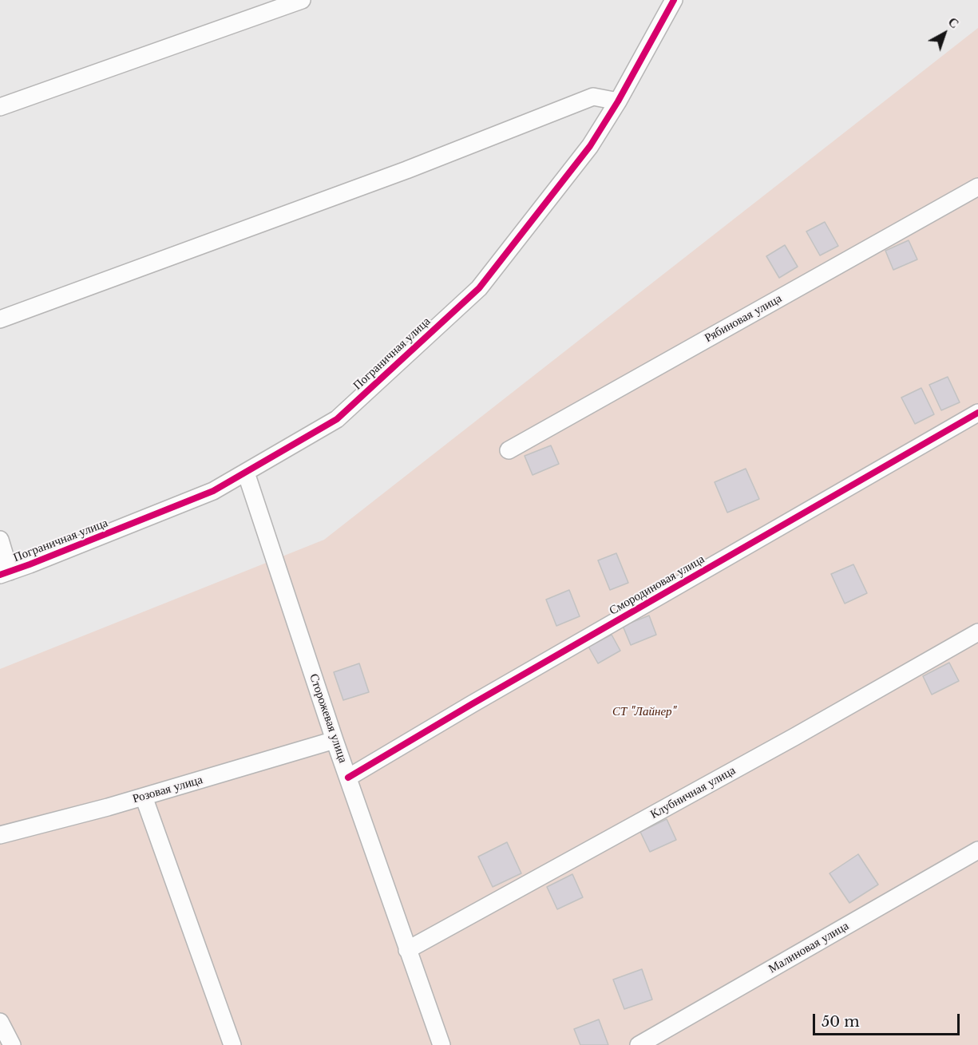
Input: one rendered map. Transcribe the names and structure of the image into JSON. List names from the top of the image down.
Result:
{
  "streets": {
    "street": [
      "Рябиновая улица",
      "Пограничная улица",
      "Смородиновая улица",
      "Сторожевая улица",
      "Розовая улица",
      "Клубничная улица",
      "Малиновая улица"
    ]
  },
  "crossings": [
    ["Пограничная улица", "Сторожевая улица"],
    ["Смородиновая улица", "Сторожевая улица"],
    ["Сторожевая улица", "Розовая улица"],
    ["Сторожевая улица", "Клубничная улица"]
  ],
  "parks": ["СТ \"Лайнер\""],
  "scale_bar": "50 m",
  "north": "top right"
}
